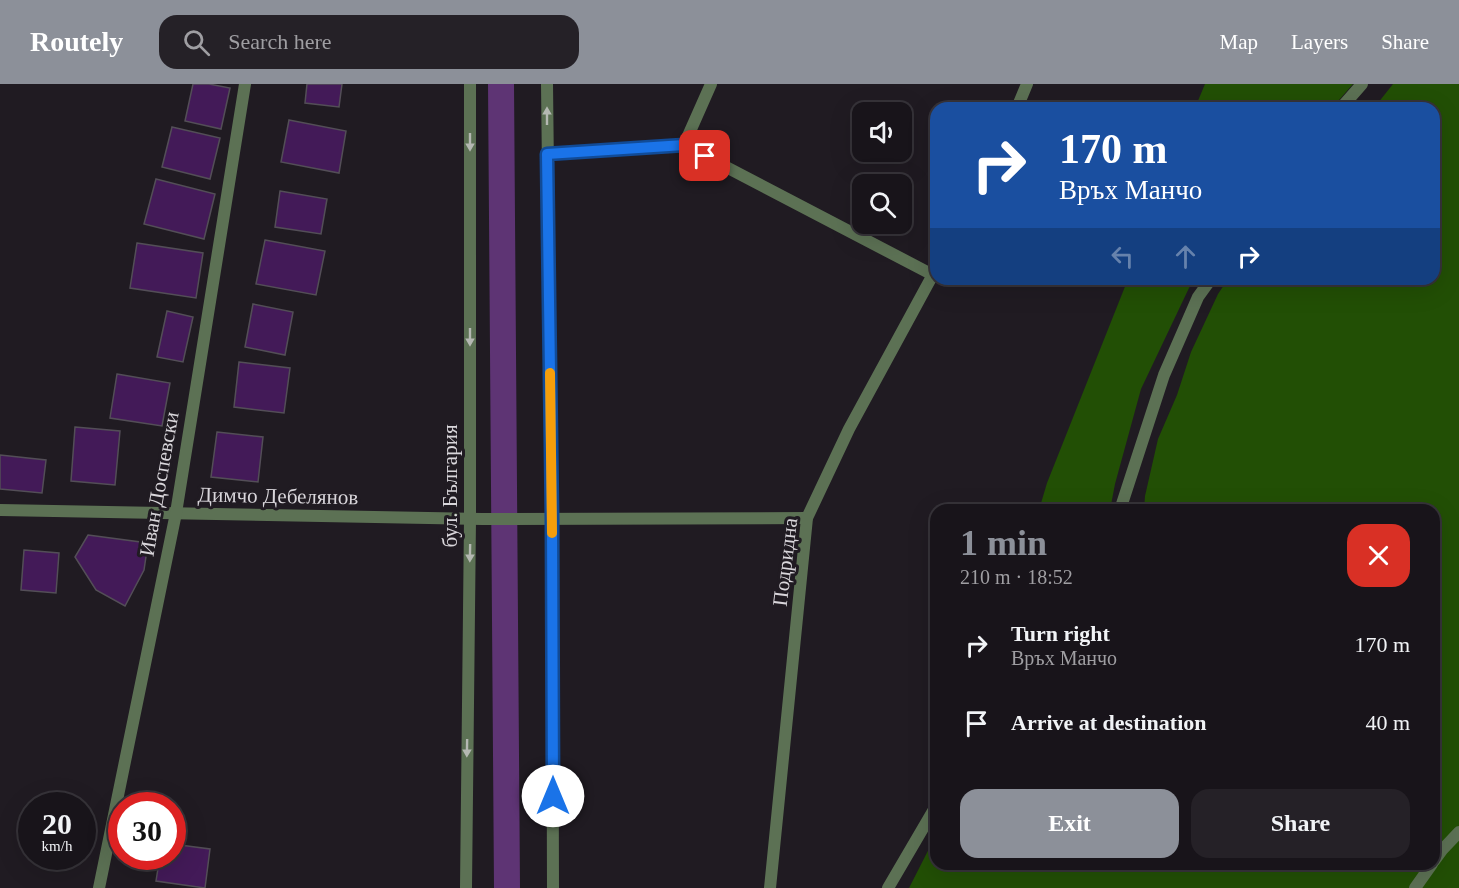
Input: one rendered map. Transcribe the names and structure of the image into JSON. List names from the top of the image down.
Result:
{
  "streets": {
    "street": [
      "Иван Доспевски",
      "бул. България",
      "Димчо Дебелянов",
      "Подридна"
    ]
  },
  "crossings": [
    ["Иван Доспевски", "Димчо Дебелянов"],
    ["бул. България", "Димчо Дебелянов"]
  ],
  "page": {
    "header": "Routely",
    "search": "Search here",
    "nav": ["Map", "Layers", "Share"],
    "turn": ["170 m", "Връх Манчо"],
    "heading": ["1 min", "210 m · 18:52"],
    "list": [
      {
        "name": "Turn right",
        "note": "Връх Манчо",
        "value": "170 m"
      },
      {
        "name": "Arrive at destination",
        "value": "40 m"
      }
    ],
    "buttons": ["Exit", "Share"],
    "speed": "20 km/h",
    "limit": "30"
  }
}
